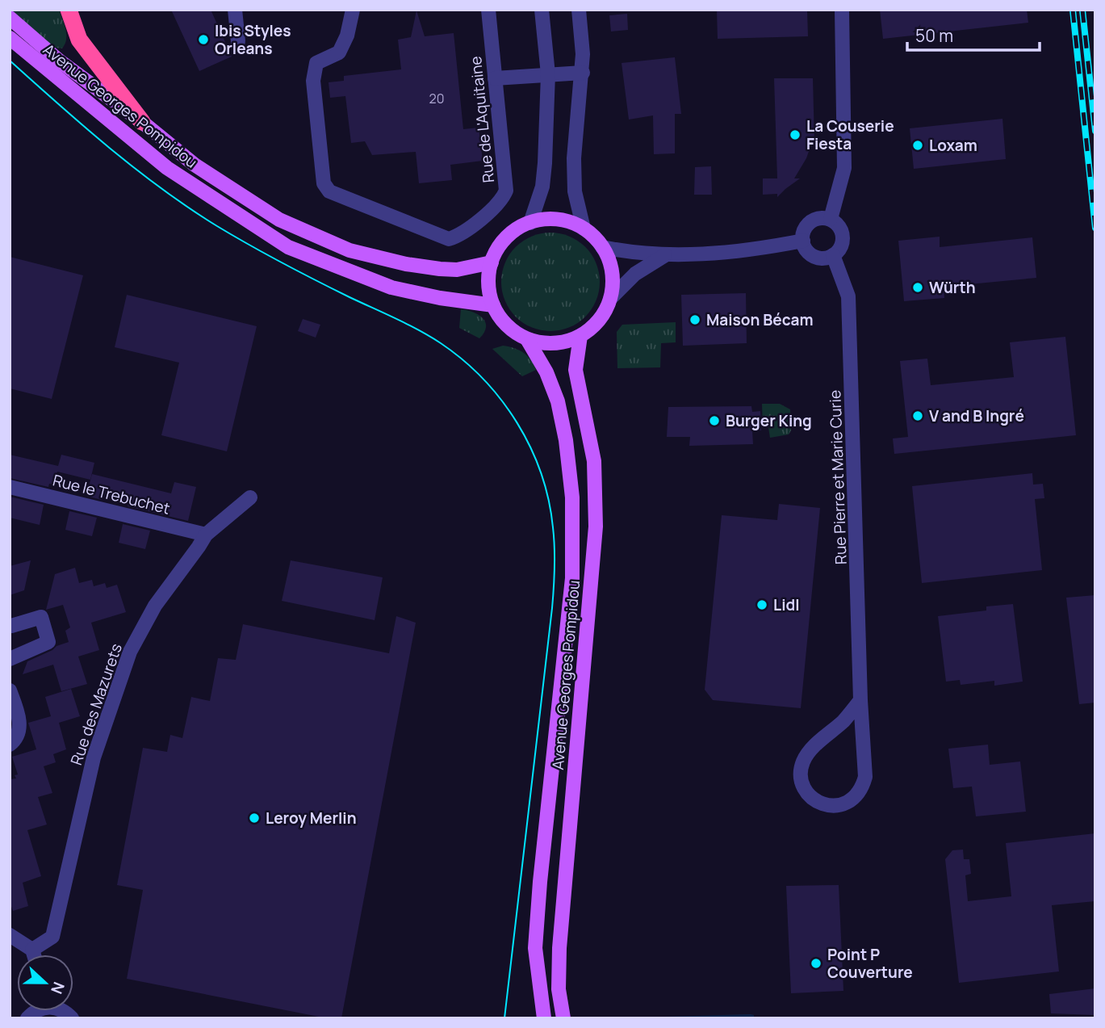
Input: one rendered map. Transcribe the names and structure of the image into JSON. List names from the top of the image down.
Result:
{
  "streets": {
    "main road": ["Avenue Georges Pompidou"],
    "street": [
      "Rue de L'Aquitaine",
      "Rue Pierre et Marie Curie",
      "Rue le Trebuchet",
      "Rue des Mazurets"
    ]
  },
  "crossings": [
    ["Rue le Trebuchet", "Rue des Mazurets"]
  ],
  "places": [
    "Ibis Styles Orleans",
    "La Couserie Fiesta",
    "Loxam",
    "Würth",
    "Maison Bécam",
    "V and B Ingré",
    "Burger King",
    "Lidl",
    "Leroy Merlin",
    "Point P Couverture"
  ],
  "house_numbers": ["20"],
  "scale_bar": "50 m",
  "north": "right"
}
